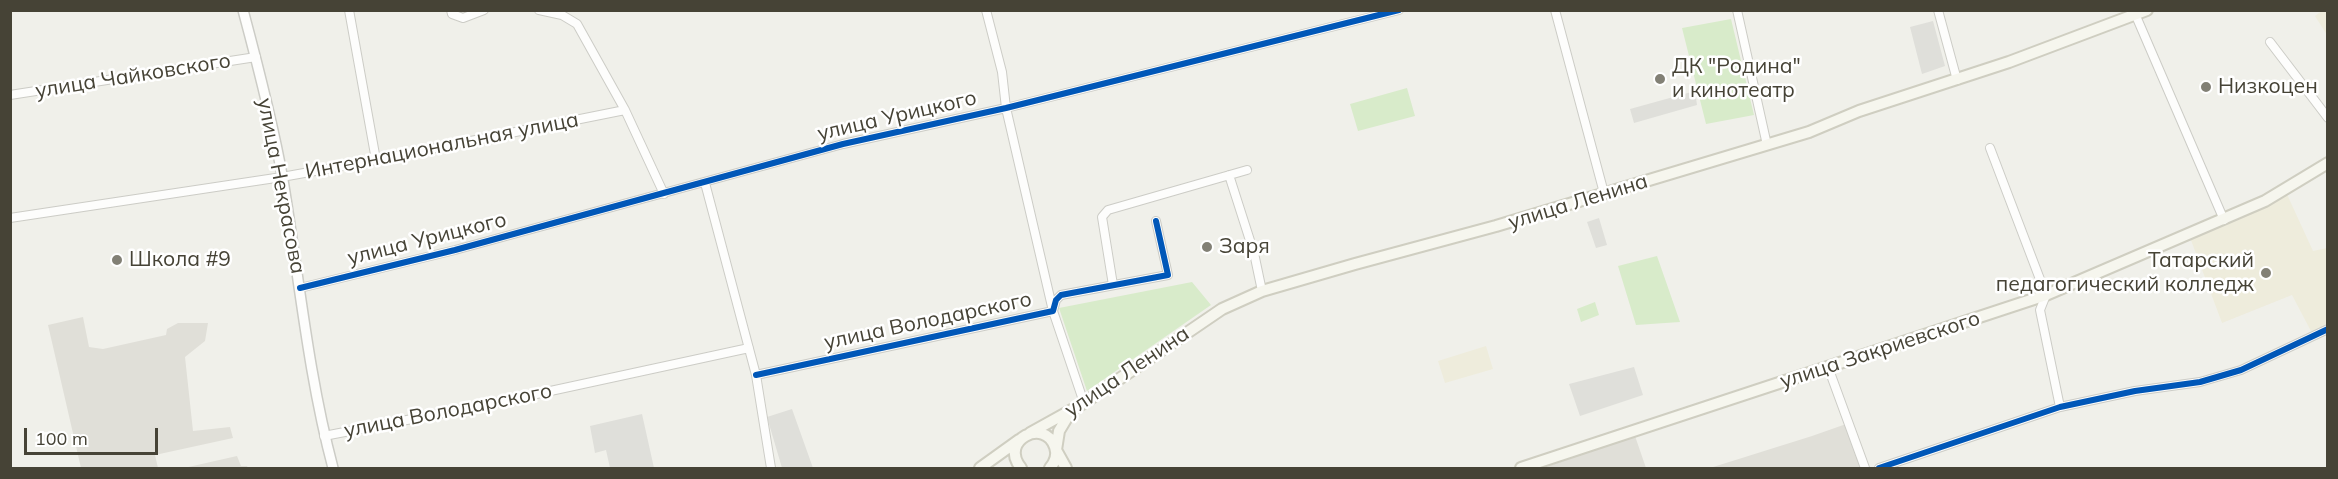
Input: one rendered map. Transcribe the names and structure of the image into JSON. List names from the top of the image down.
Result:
{
  "streets": {
    "main road": ["улица Ленина", "улица Закриевского"],
    "street": [
      "улица Чайковского",
      "улица Урицкого",
      "Интернациональная улица",
      "улица Некрасова",
      "улица Володарского"
    ]
  },
  "crossings": [
    ["улица Чайковского", "улица Некрасова"],
    ["улица Урицкого", "улица Некрасова"],
    ["Интернациональная улица", "улица Некрасова"],
    ["улица Некрасова", "улица Володарского"]
  ],
  "places": [
    "ДК \"Родина\" и кинотеатр",
    "Низкоцен",
    "Заря",
    "Школа #9",
    "Татарский педагогический колледж"
  ],
  "scale_bar": "100 m"
}
